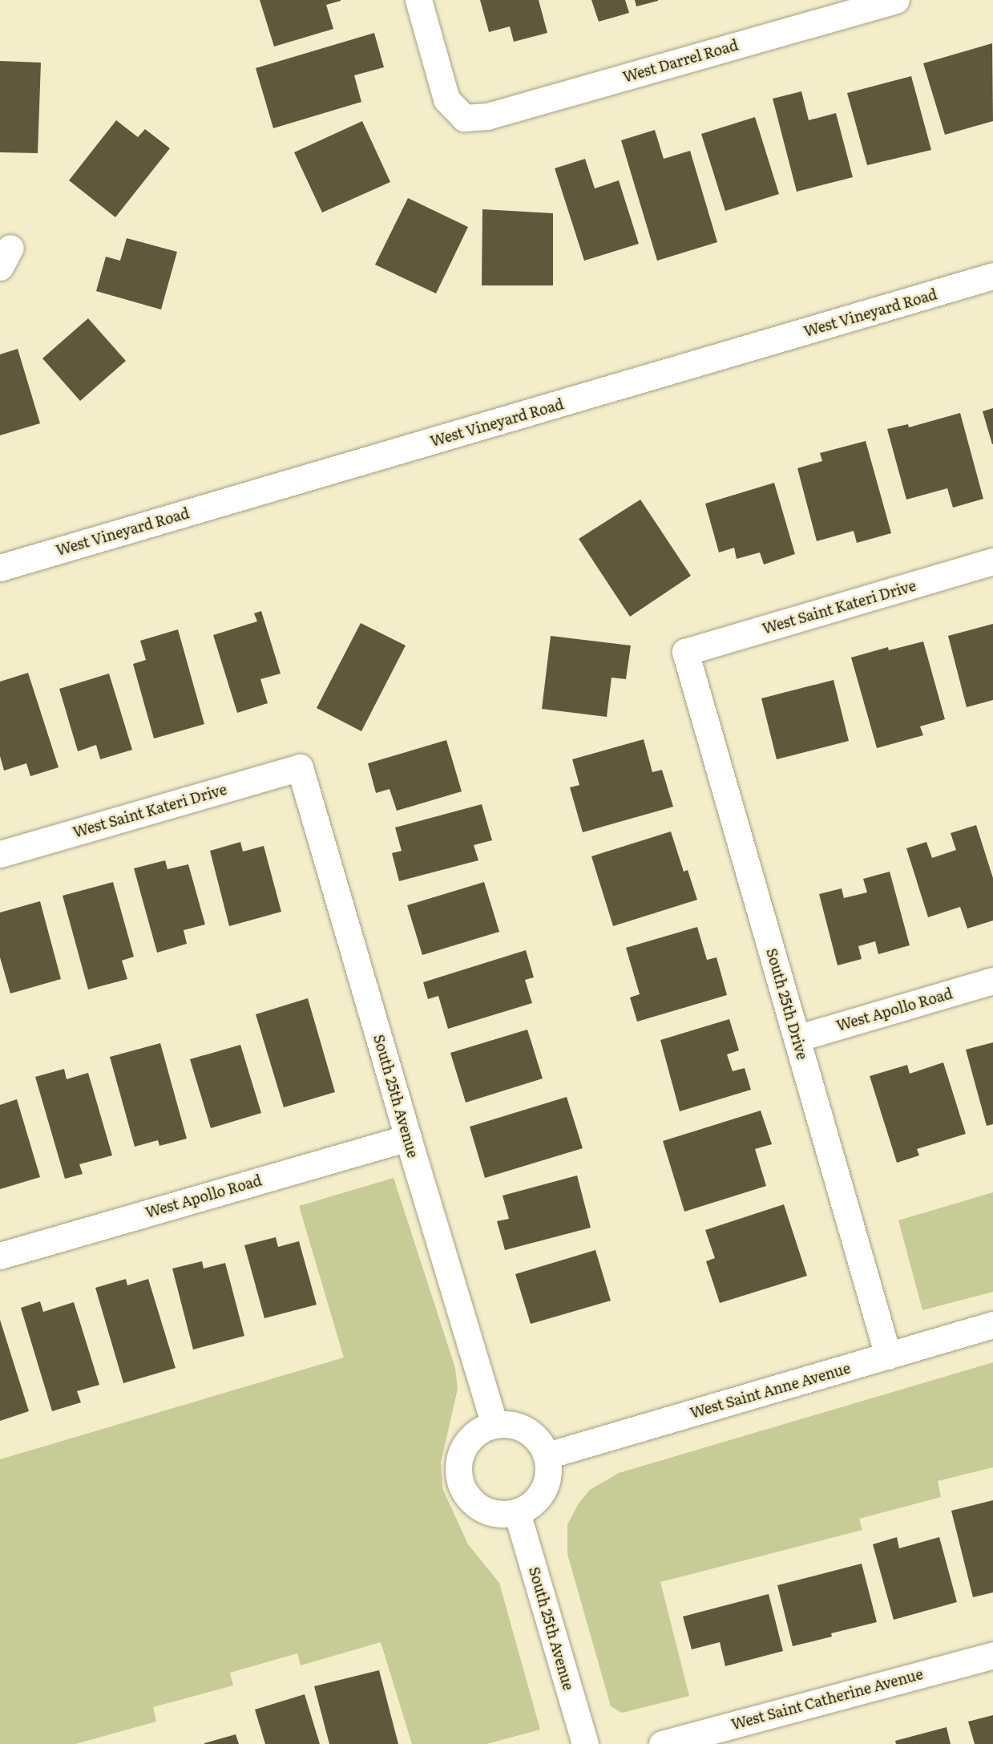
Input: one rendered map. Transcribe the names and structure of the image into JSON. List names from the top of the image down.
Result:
{
  "streets": {
    "street": [
      "West Darrel Road",
      "West Vineyard Road",
      "West Saint Kateri Drive",
      "South 25th Drive",
      "West Apollo Road",
      "South 25th Avenue",
      "West Saint Anne Avenue",
      "West Saint Catherine Avenue"
    ]
  },
  "crossings": [
    ["West Saint Kateri Drive", "South 25th Drive"],
    ["West Saint Kateri Drive", "South 25th Avenue"],
    ["South 25th Drive", "West Apollo Road"],
    ["South 25th Drive", "West Saint Anne Avenue"],
    ["West Apollo Road", "South 25th Avenue"],
    ["South 25th Avenue", "West Saint Anne Avenue"]
  ]
}
